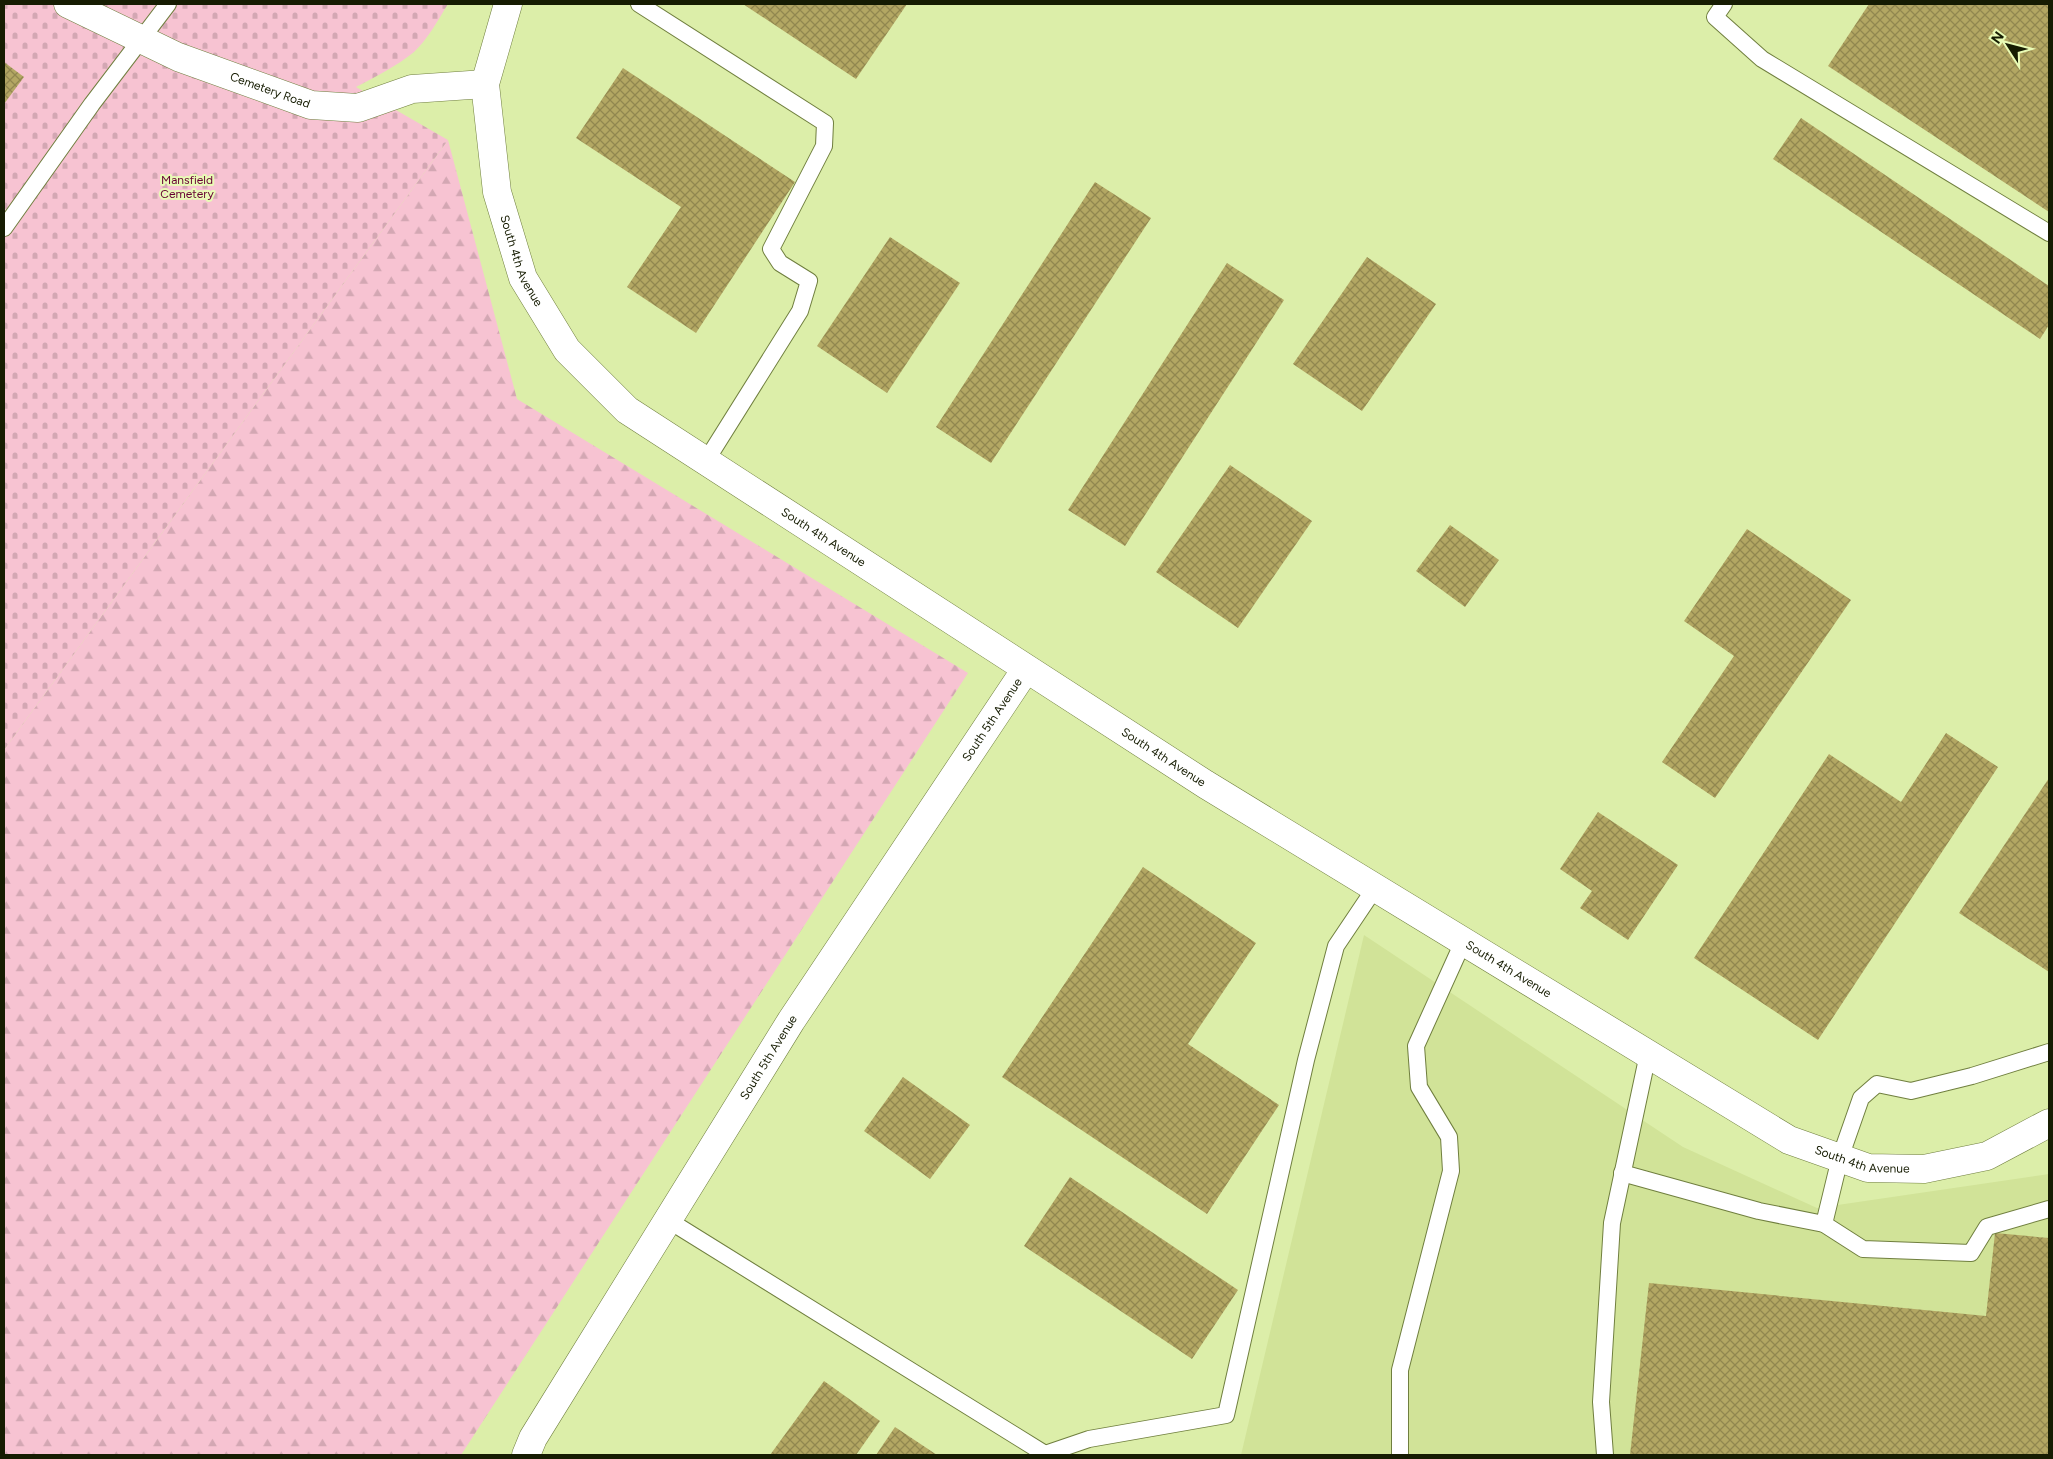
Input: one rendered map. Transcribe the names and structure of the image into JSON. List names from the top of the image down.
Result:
{
  "streets": {
    "street": ["Cemetery Road", "South 4th Avenue", "South 5th Avenue"]
  },
  "crossings": [
    ["Cemetery Road", "South 4th Avenue"],
    ["South 4th Avenue", "South 5th Avenue"]
  ],
  "parks": ["Mansfield Cemetery"],
  "north": "top left"
}
